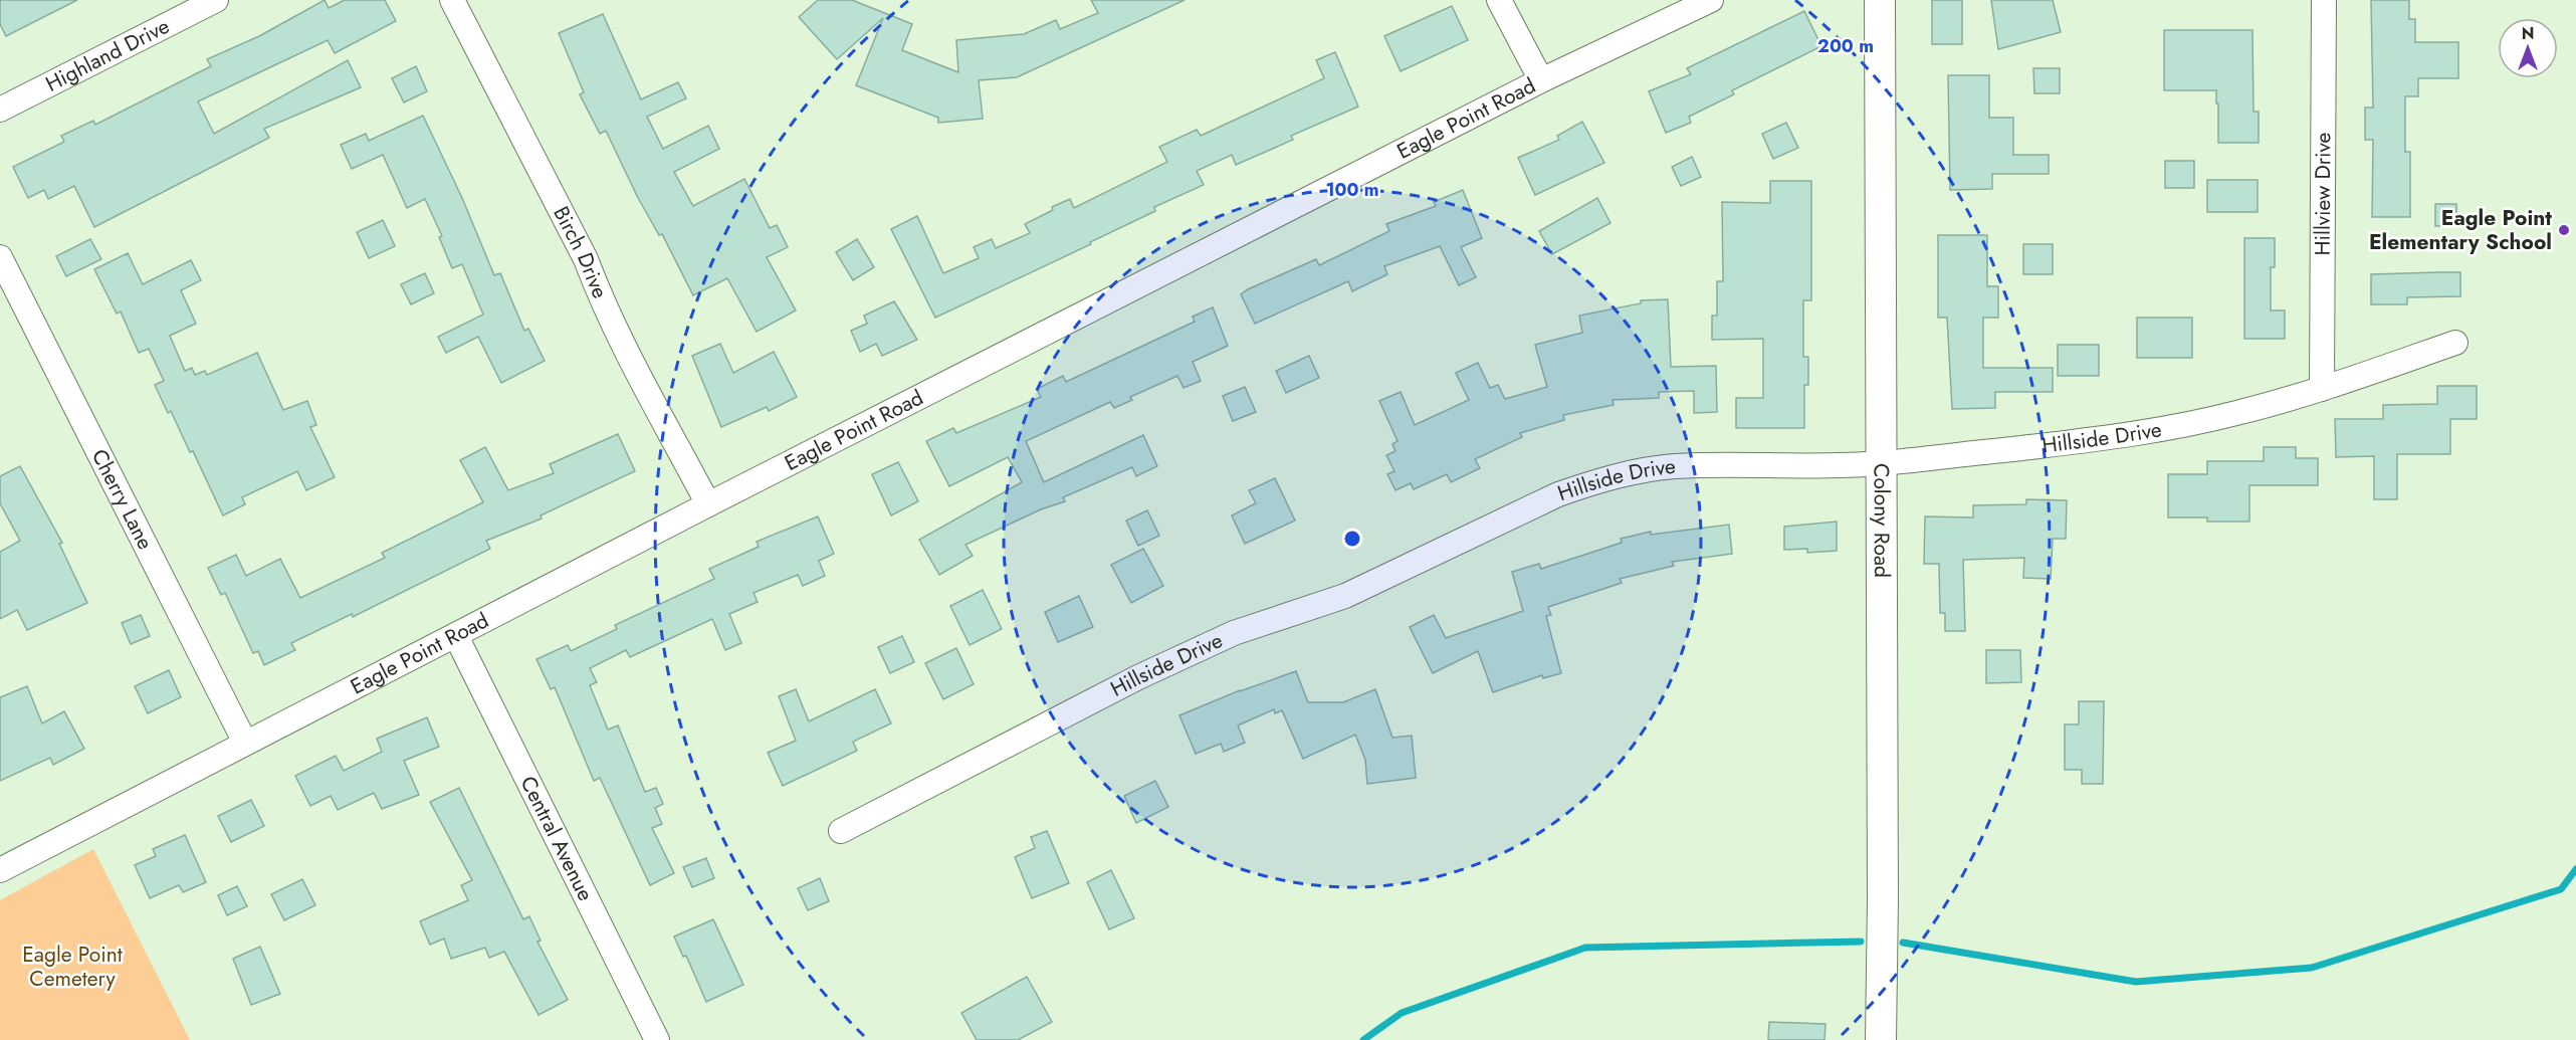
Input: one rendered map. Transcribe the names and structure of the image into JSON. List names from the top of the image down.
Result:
{
  "streets": {
    "street": [
      "Highland Drive",
      "Eagle Point Road",
      "Hillview Drive",
      "Birch Drive",
      "Hillside Drive",
      "Cherry Lane",
      "Colony Road",
      "Central Avenue"
    ]
  },
  "crossings": [
    ["Eagle Point Road", "Birch Drive"],
    ["Eagle Point Road", "Cherry Lane"],
    ["Eagle Point Road", "Central Avenue"],
    ["Hillview Drive", "Hillside Drive"],
    ["Hillside Drive", "Colony Road"]
  ],
  "parks": ["Eagle Point Cemetery"],
  "places": ["Eagle Point Elementary School"],
  "north": "top",
  "rings": ["200 m", "100 m"]
}
